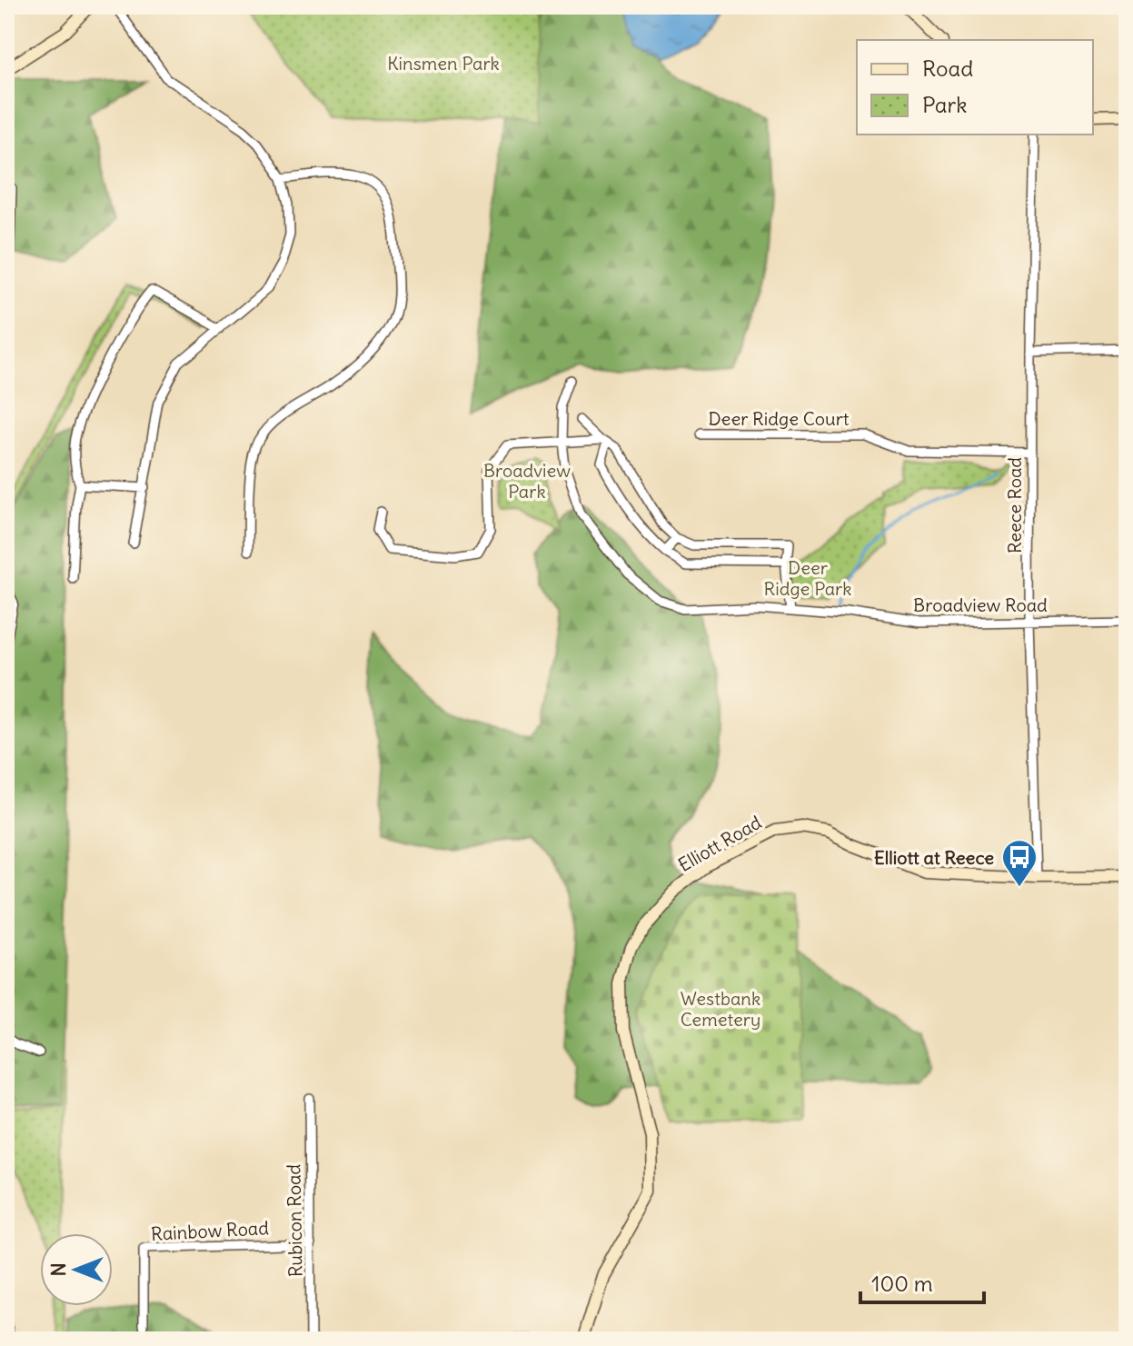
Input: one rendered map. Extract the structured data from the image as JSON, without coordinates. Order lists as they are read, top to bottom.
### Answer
{
  "streets": {
    "street": [
      "Deer Ridge Court",
      "Reece Road",
      "Broadview Road",
      "Elliott Road",
      "Rubicon Road",
      "Rainbow Road"
    ]
  },
  "crossings": [
    ["Deer Ridge Court", "Reece Road"],
    ["Reece Road", "Broadview Road"],
    ["Reece Road", "Elliott Road"],
    ["Rubicon Road", "Rainbow Road"]
  ],
  "parks": [
    "Kinsmen Park",
    "Broadview Park",
    "Deer Ridge Park",
    "Westbank Cemetery"
  ],
  "places": {
    "bus stop": ["Elliott at Reece"]
  },
  "legend": ["Road", "Park"],
  "scale_bar": "100 m",
  "north": "left"
}
